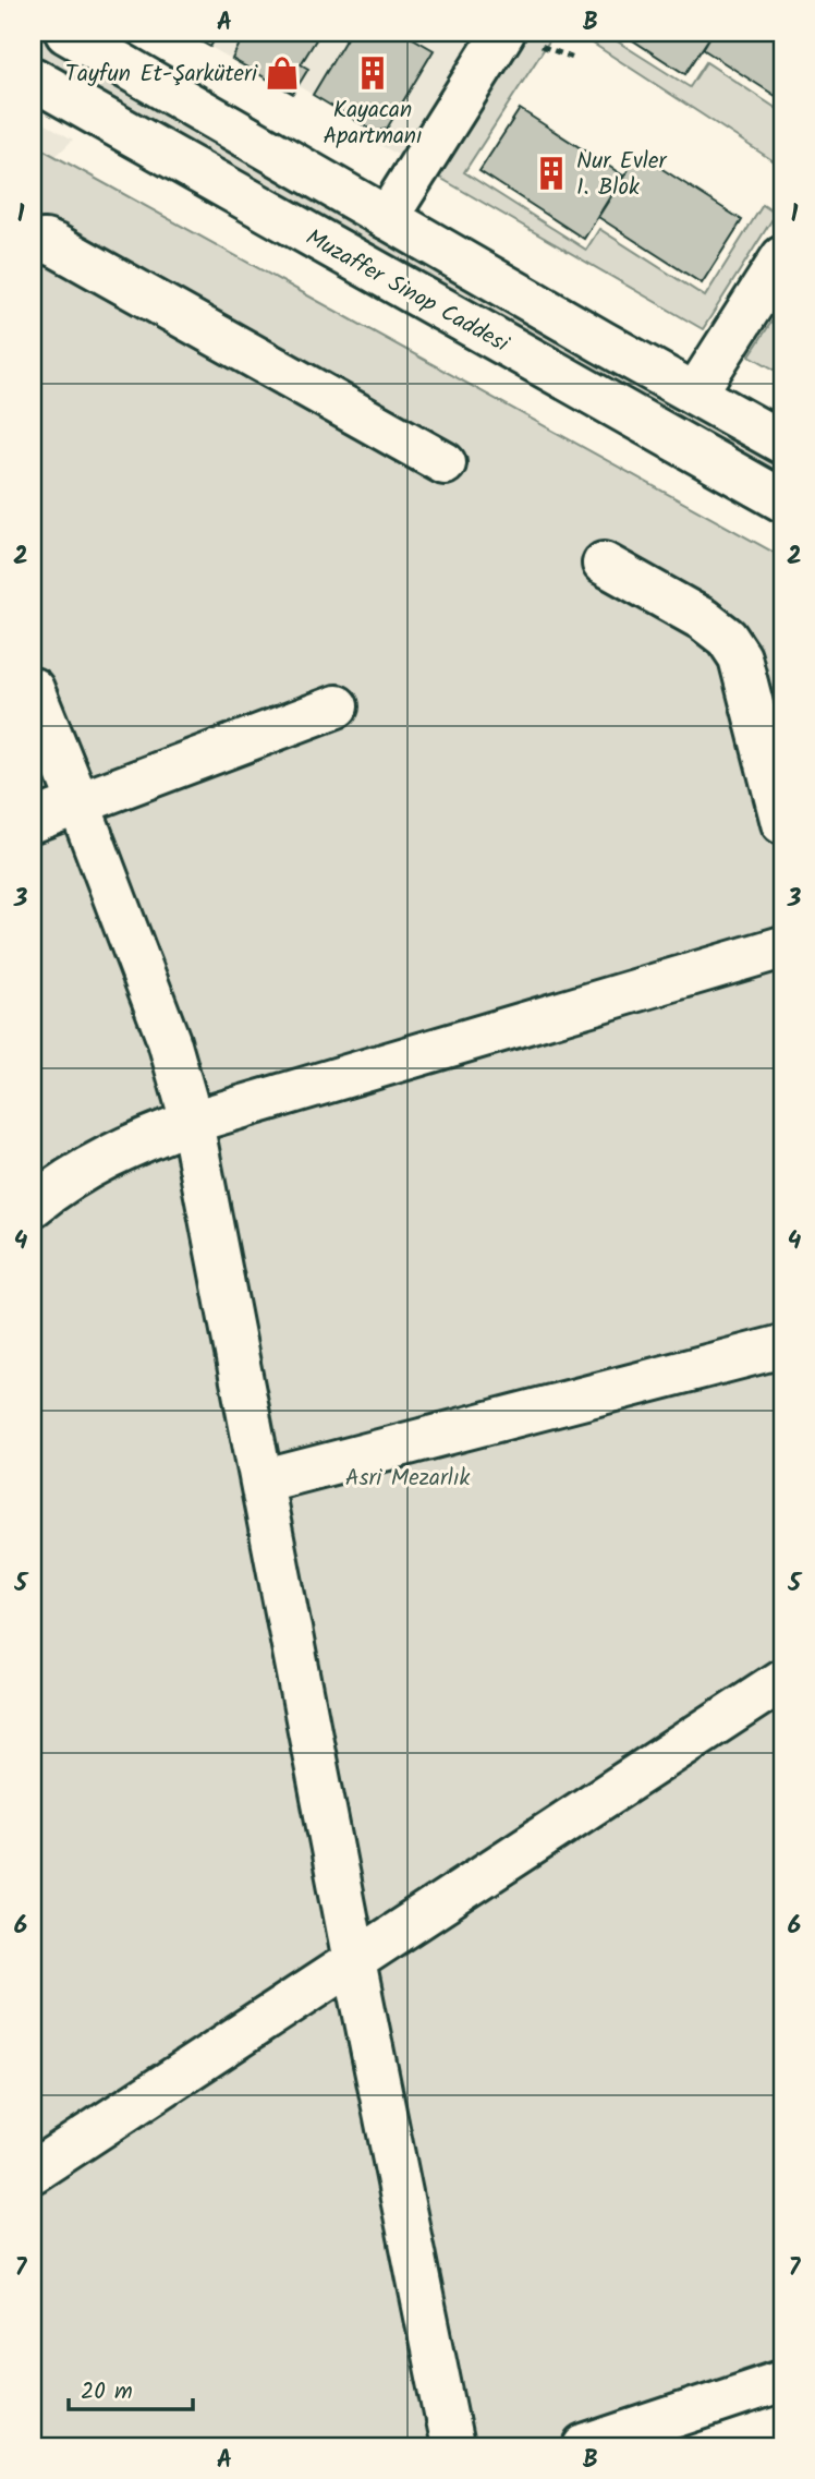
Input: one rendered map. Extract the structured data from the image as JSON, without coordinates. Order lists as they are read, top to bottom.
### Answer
{
  "streets": {
    "main road": ["Muzaffer Sinop Caddesi"]
  },
  "parks": ["Asri Mezarlık"],
  "places": {
    "shop": ["Tayfun Et-Şarküteri"],
    "building": ["Kayacan Apartmanı", "Nur Evler 1. Blok"]
  },
  "scale_bar": "20 m",
  "grid": {
    "columns": ["A", "B"],
    "rows": [
      "1",
      "2",
      "3",
      "4",
      "5",
      "6",
      "7"
    ]
  }
}
